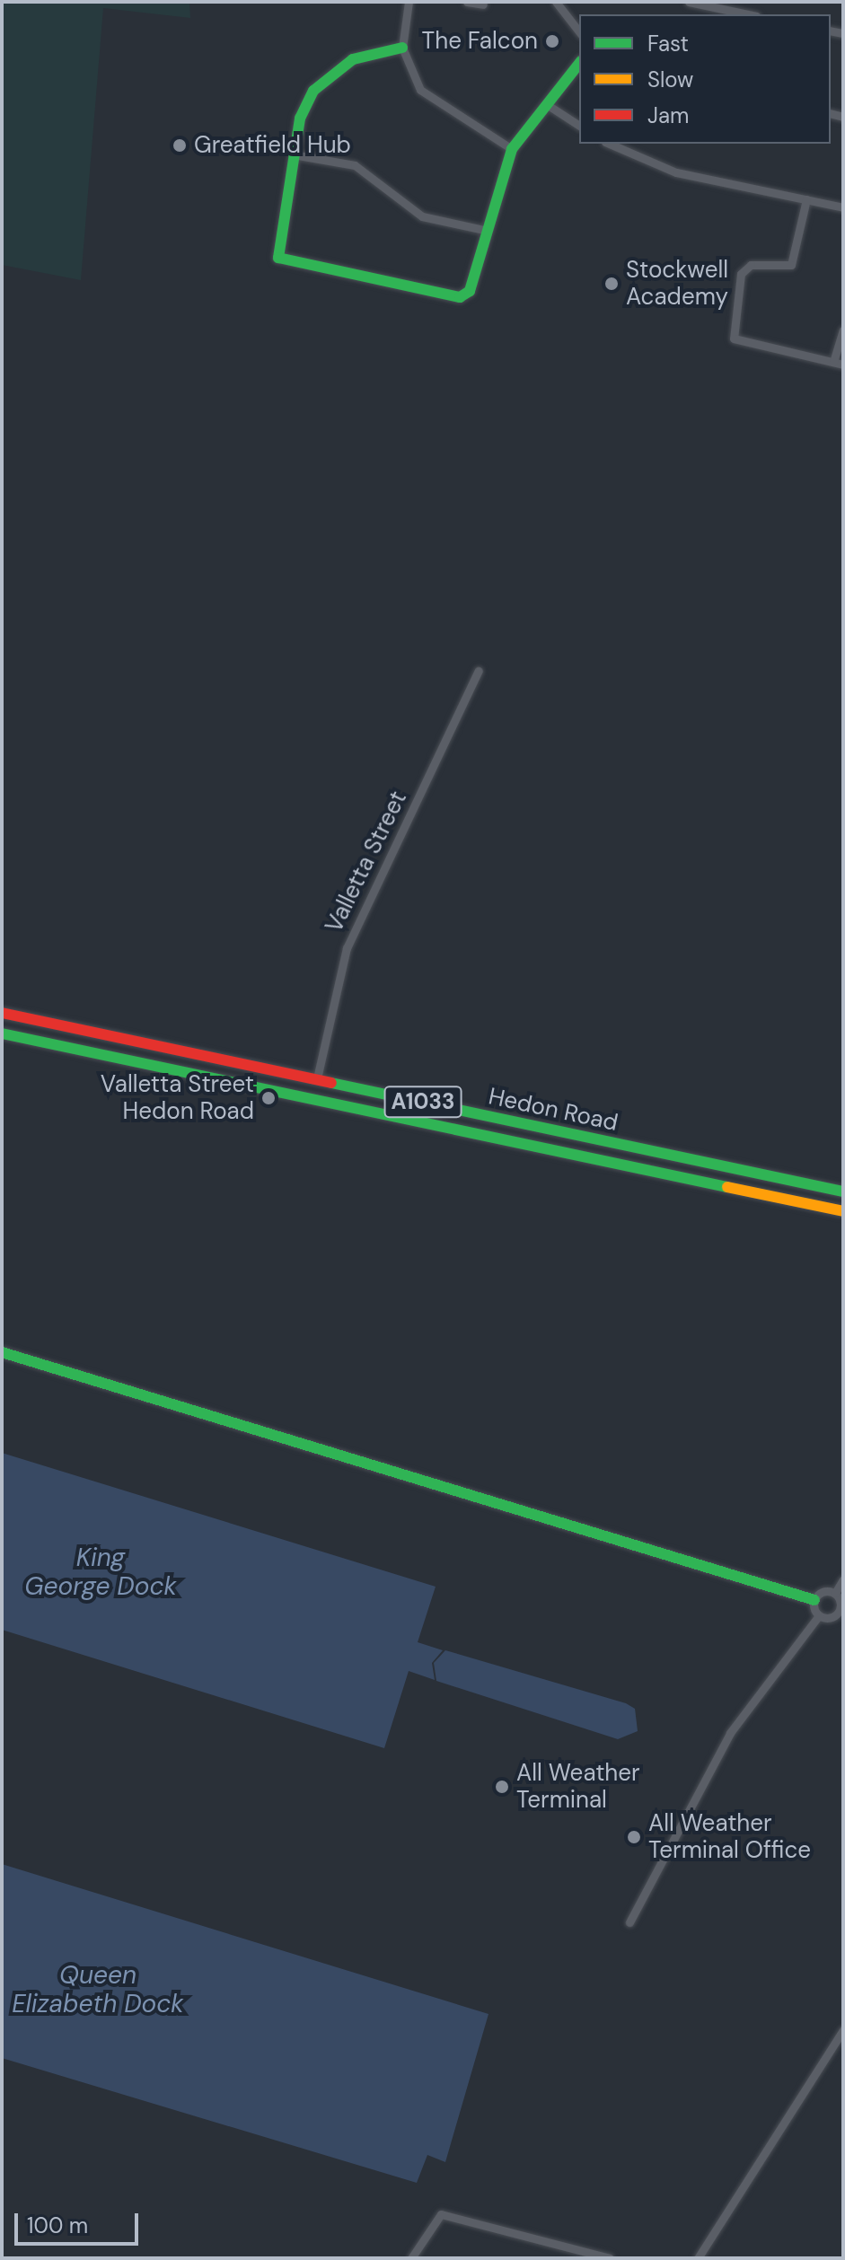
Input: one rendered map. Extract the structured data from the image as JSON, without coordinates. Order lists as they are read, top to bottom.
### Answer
{
  "streets": {
    "main road": ["A1033", "Hedon Road"],
    "street": ["Valletta Street"]
  },
  "crossings": [
    ["Valletta Street", "Hedon Road"]
  ],
  "water": ["King George Dock", "Queen Elizabeth Dock"],
  "places": [
    "The Falcon",
    "Greatfield Hub",
    "Stockwell Academy",
    "Valletta Street Hedon Road",
    "All Weather Terminal",
    "All Weather Terminal Office"
  ],
  "legend": ["Fast", "Slow", "Jam"],
  "scale_bar": "100 m"
}
